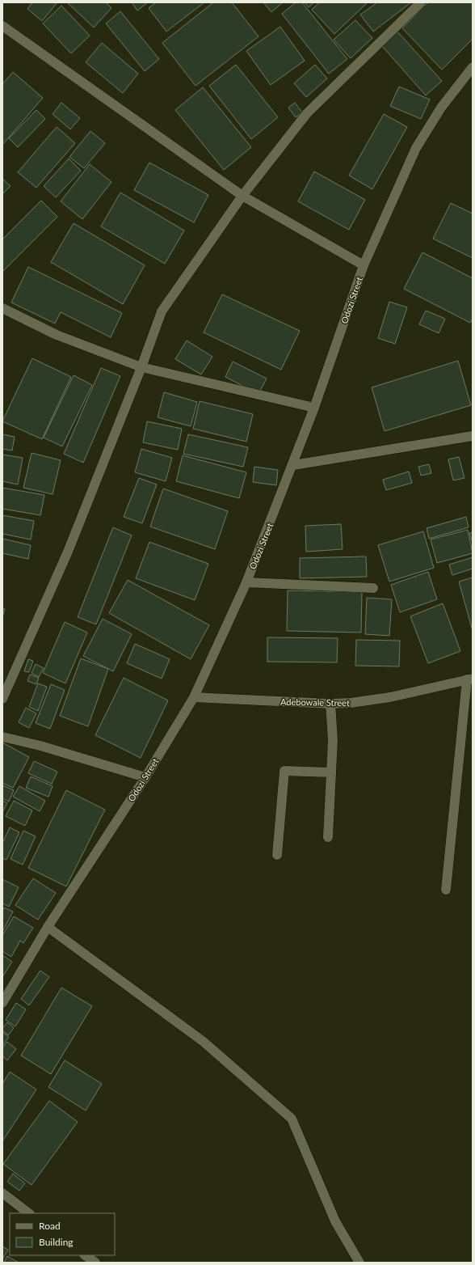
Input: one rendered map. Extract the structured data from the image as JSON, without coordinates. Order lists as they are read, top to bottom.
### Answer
{
  "streets": {
    "street": ["Odozi Street", "Adebowale Street"]
  },
  "crossings": [
    ["Odozi Street", "Adebowale Street"]
  ],
  "legend": ["Road", "Building"]
}
